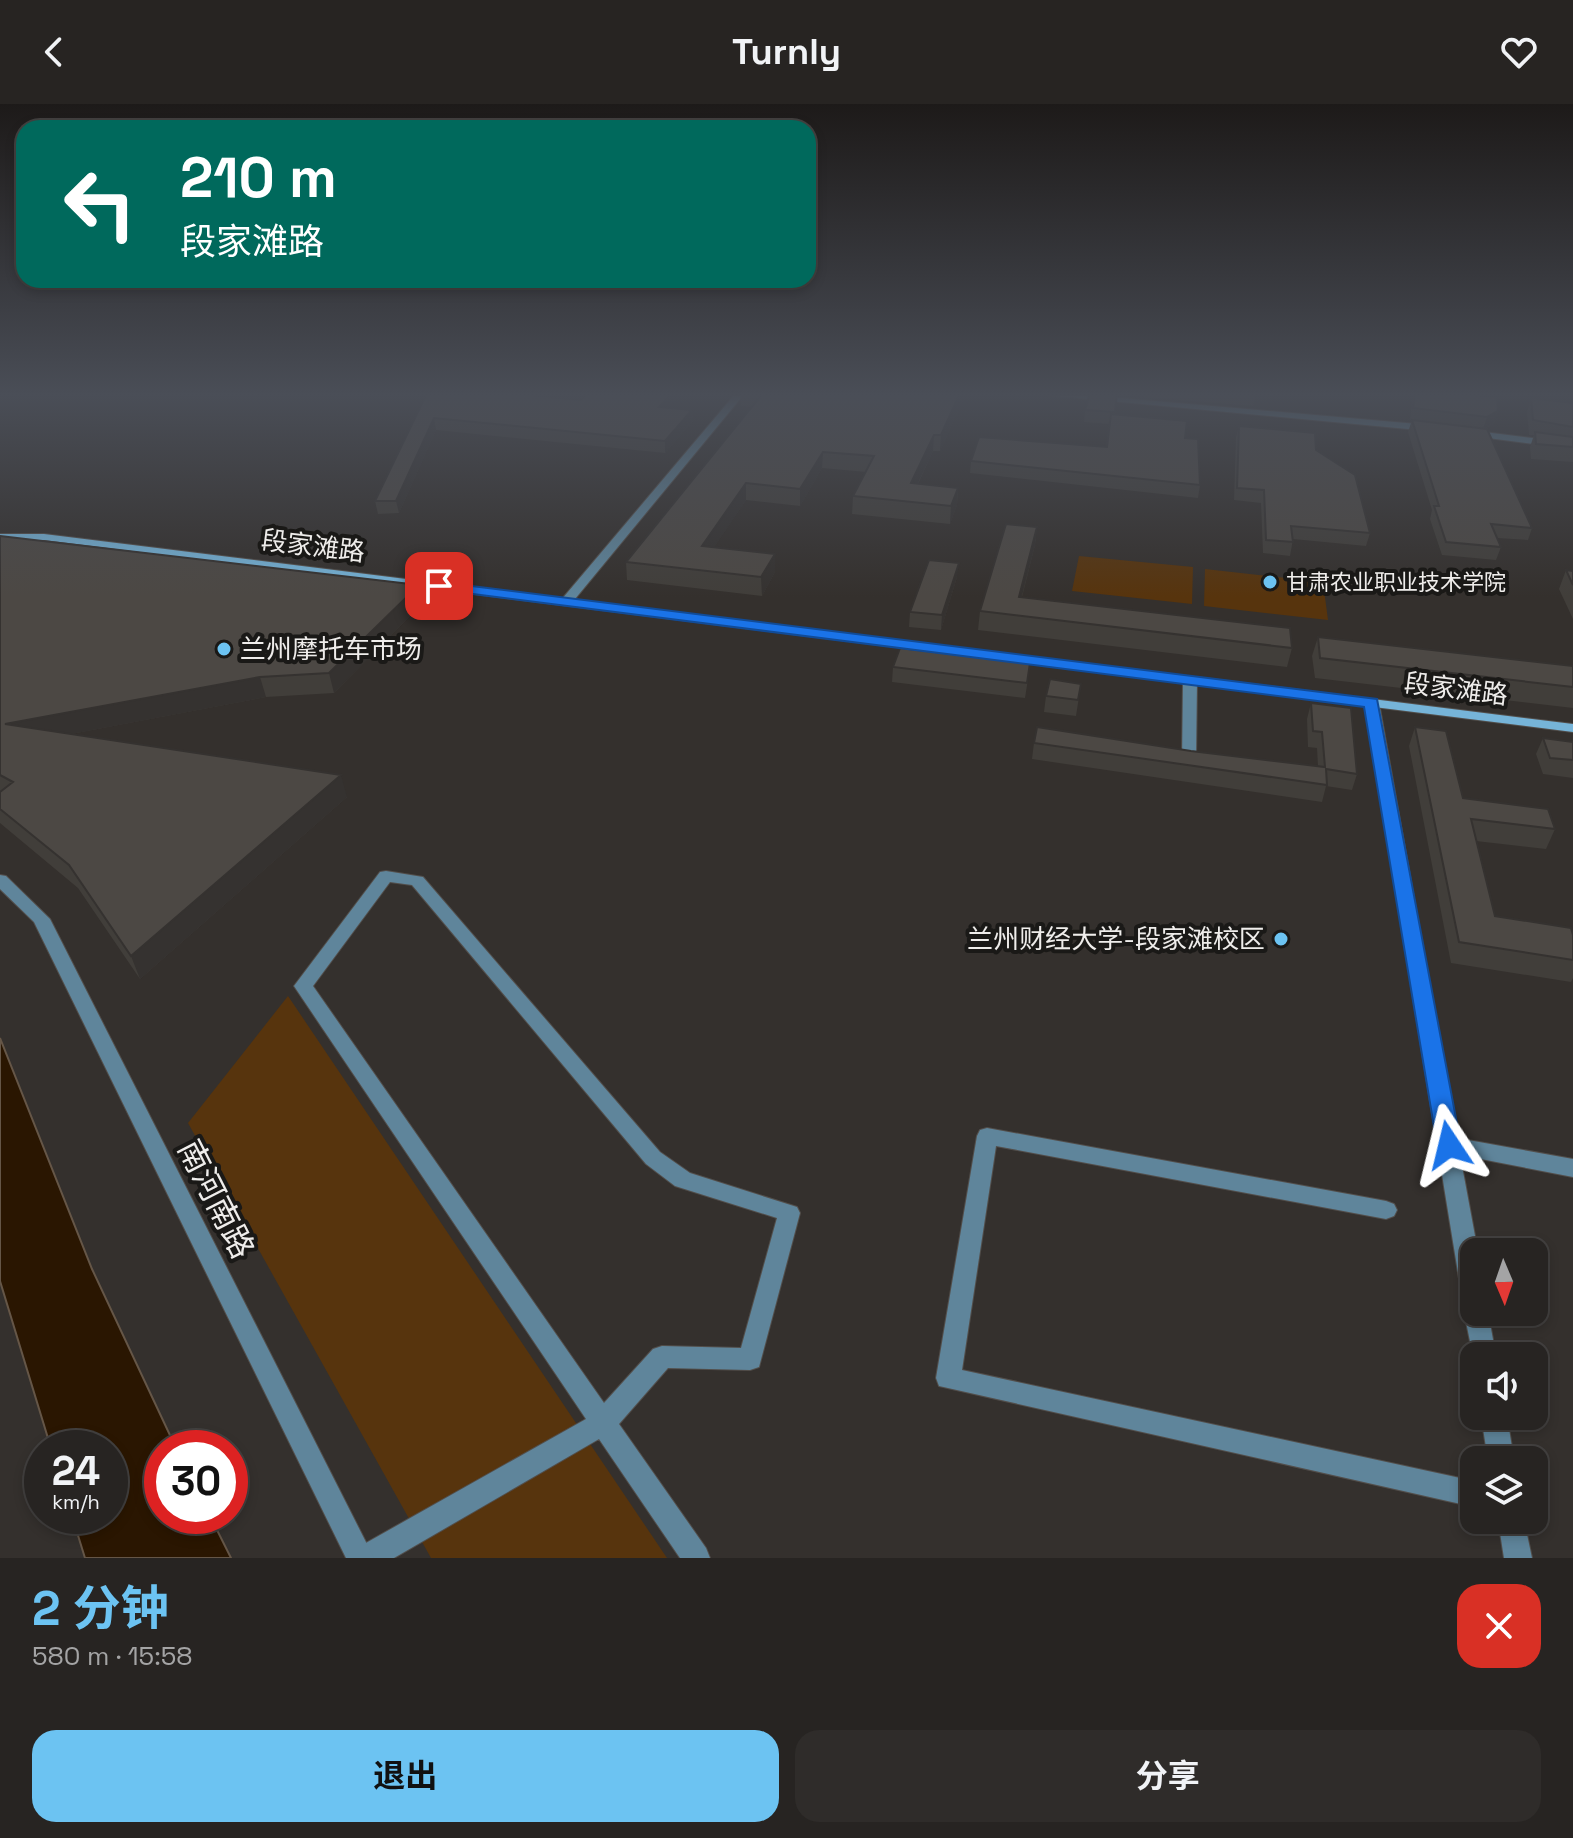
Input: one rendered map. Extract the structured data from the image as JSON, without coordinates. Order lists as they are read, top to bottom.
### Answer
{
  "streets": {
    "main road": ["段家滩路"],
    "street": ["南河南路"]
  },
  "places": ["甘肃农业职业技术学院", "兰州摩托车市场", "兰州财经大学-段家滩校区"],
  "north": "bottom",
  "page": {
    "header": "Turnly",
    "turn": ["210 m", "段家滩路"],
    "speed": "24 km/h",
    "limit": "30",
    "heading": ["2 分钟", "580 m · 15:58"],
    "buttons": ["退出", "分享"]
  }
}
